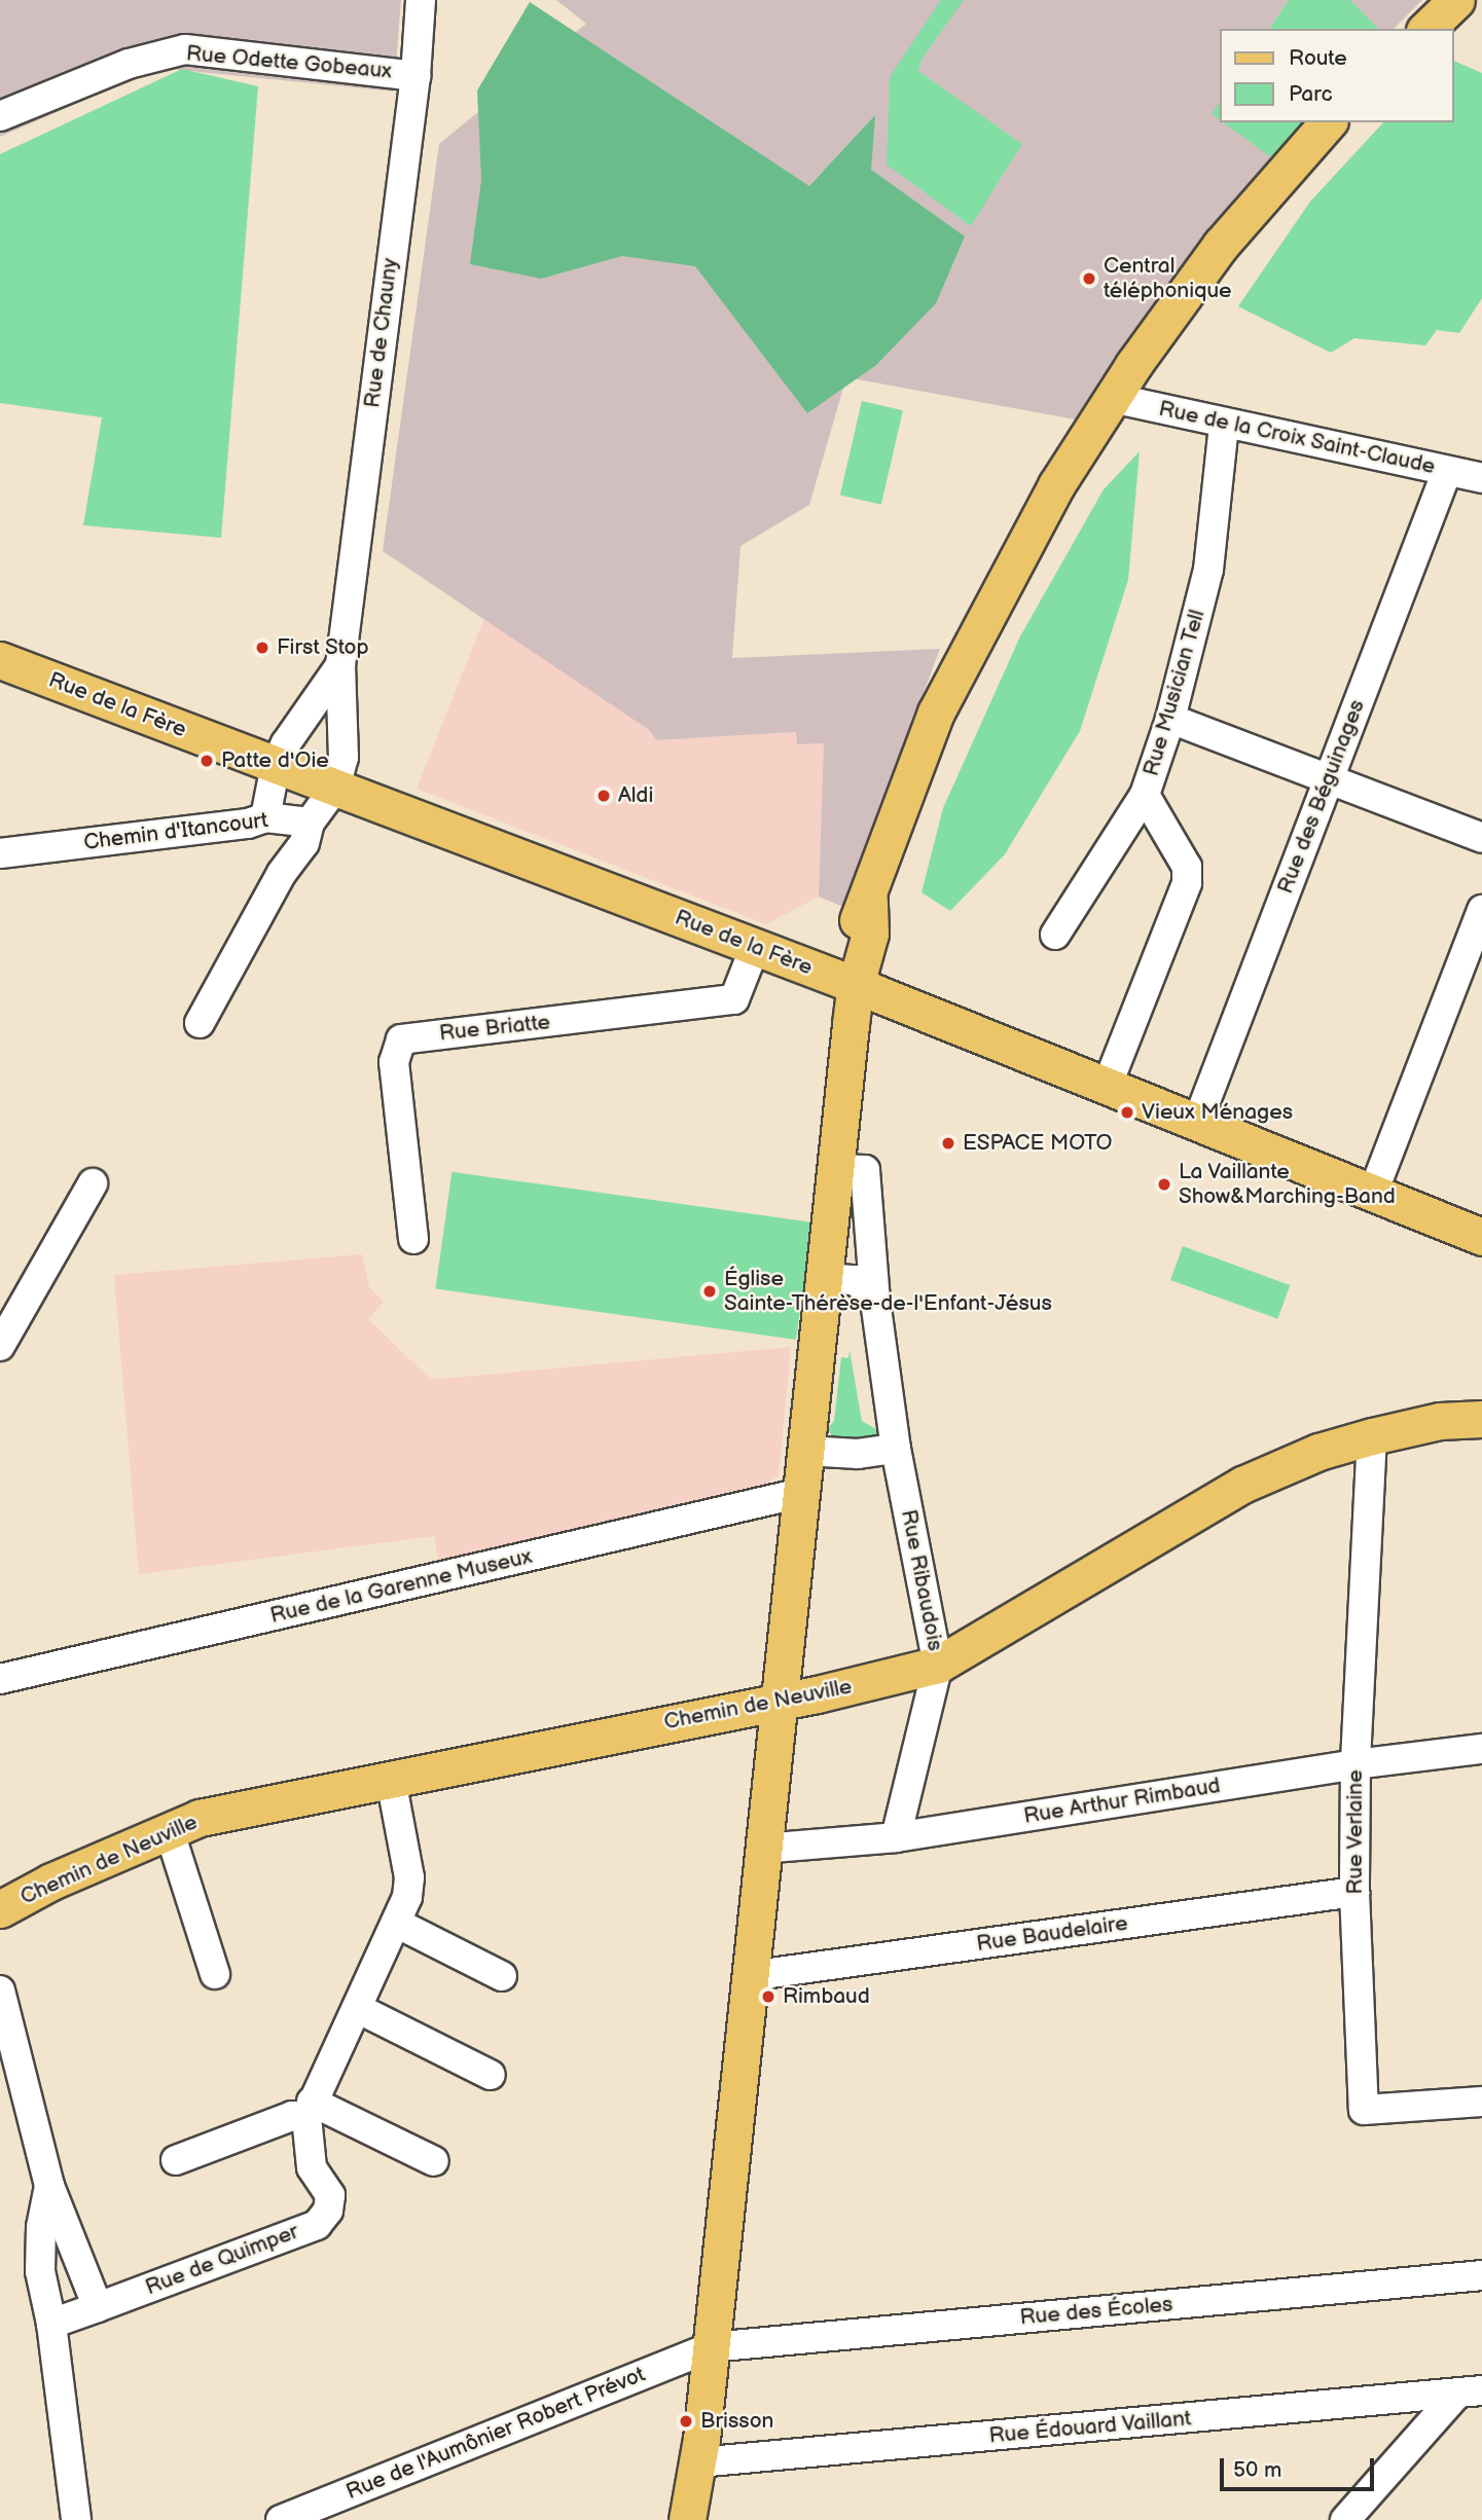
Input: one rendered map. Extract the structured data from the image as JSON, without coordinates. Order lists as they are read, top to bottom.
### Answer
{
  "streets": {
    "main road": ["Rue de la Fère", "Chemin de Neuville"],
    "street": [
      "Rue Odette Gobeaux",
      "Rue de Chauny",
      "Rue de la Croix Saint-Claude",
      "Rue Musician Tell",
      "Rue des Béguinages",
      "Chemin d'Itancourt",
      "Rue Briatte",
      "Rue Ribaudois",
      "Rue de la Garenne Museux",
      "Rue Arthur Rimbaud",
      "Rue Verlaine",
      "Rue Baudelaire",
      "Rue de Quimper",
      "Rue des Écoles",
      "Rue Édouard Vaillant",
      "Rue de l'Aumônier Robert Prévot"
    ]
  },
  "crossings": [
    ["Rue Odette Gobeaux", "Rue de Chauny"],
    ["Rue de Chauny", "Rue de la Fère"],
    ["Rue de la Croix Saint-Claude", "Rue Musician Tell"],
    ["Rue de la Croix Saint-Claude", "Rue des Béguinages"],
    ["Rue de la Fère", "Rue des Béguinages"],
    ["Rue de la Fère", "Rue Briatte"],
    ["Rue Ribaudois", "Chemin de Neuville"],
    ["Rue Ribaudois", "Rue Arthur Rimbaud"],
    ["Chemin de Neuville", "Rue Verlaine"],
    ["Rue Arthur Rimbaud", "Rue Verlaine"],
    ["Rue Verlaine", "Rue Baudelaire"],
    ["Rue des Écoles", "Rue de l'Aumônier Robert Prévot"]
  ],
  "places": [
    "Central téléphonique",
    "First Stop",
    "Patte d'Oie",
    "Aldi",
    "Vieux Ménages",
    "ESPACE MOTO",
    "La Vaillante Show&Marching-Band",
    "Église Sainte-Thérèse-de-l'Enfant-Jésus",
    "Rimbaud",
    "Brisson"
  ],
  "legend": ["Route", "Parc"],
  "scale_bar": "50 m"
}
